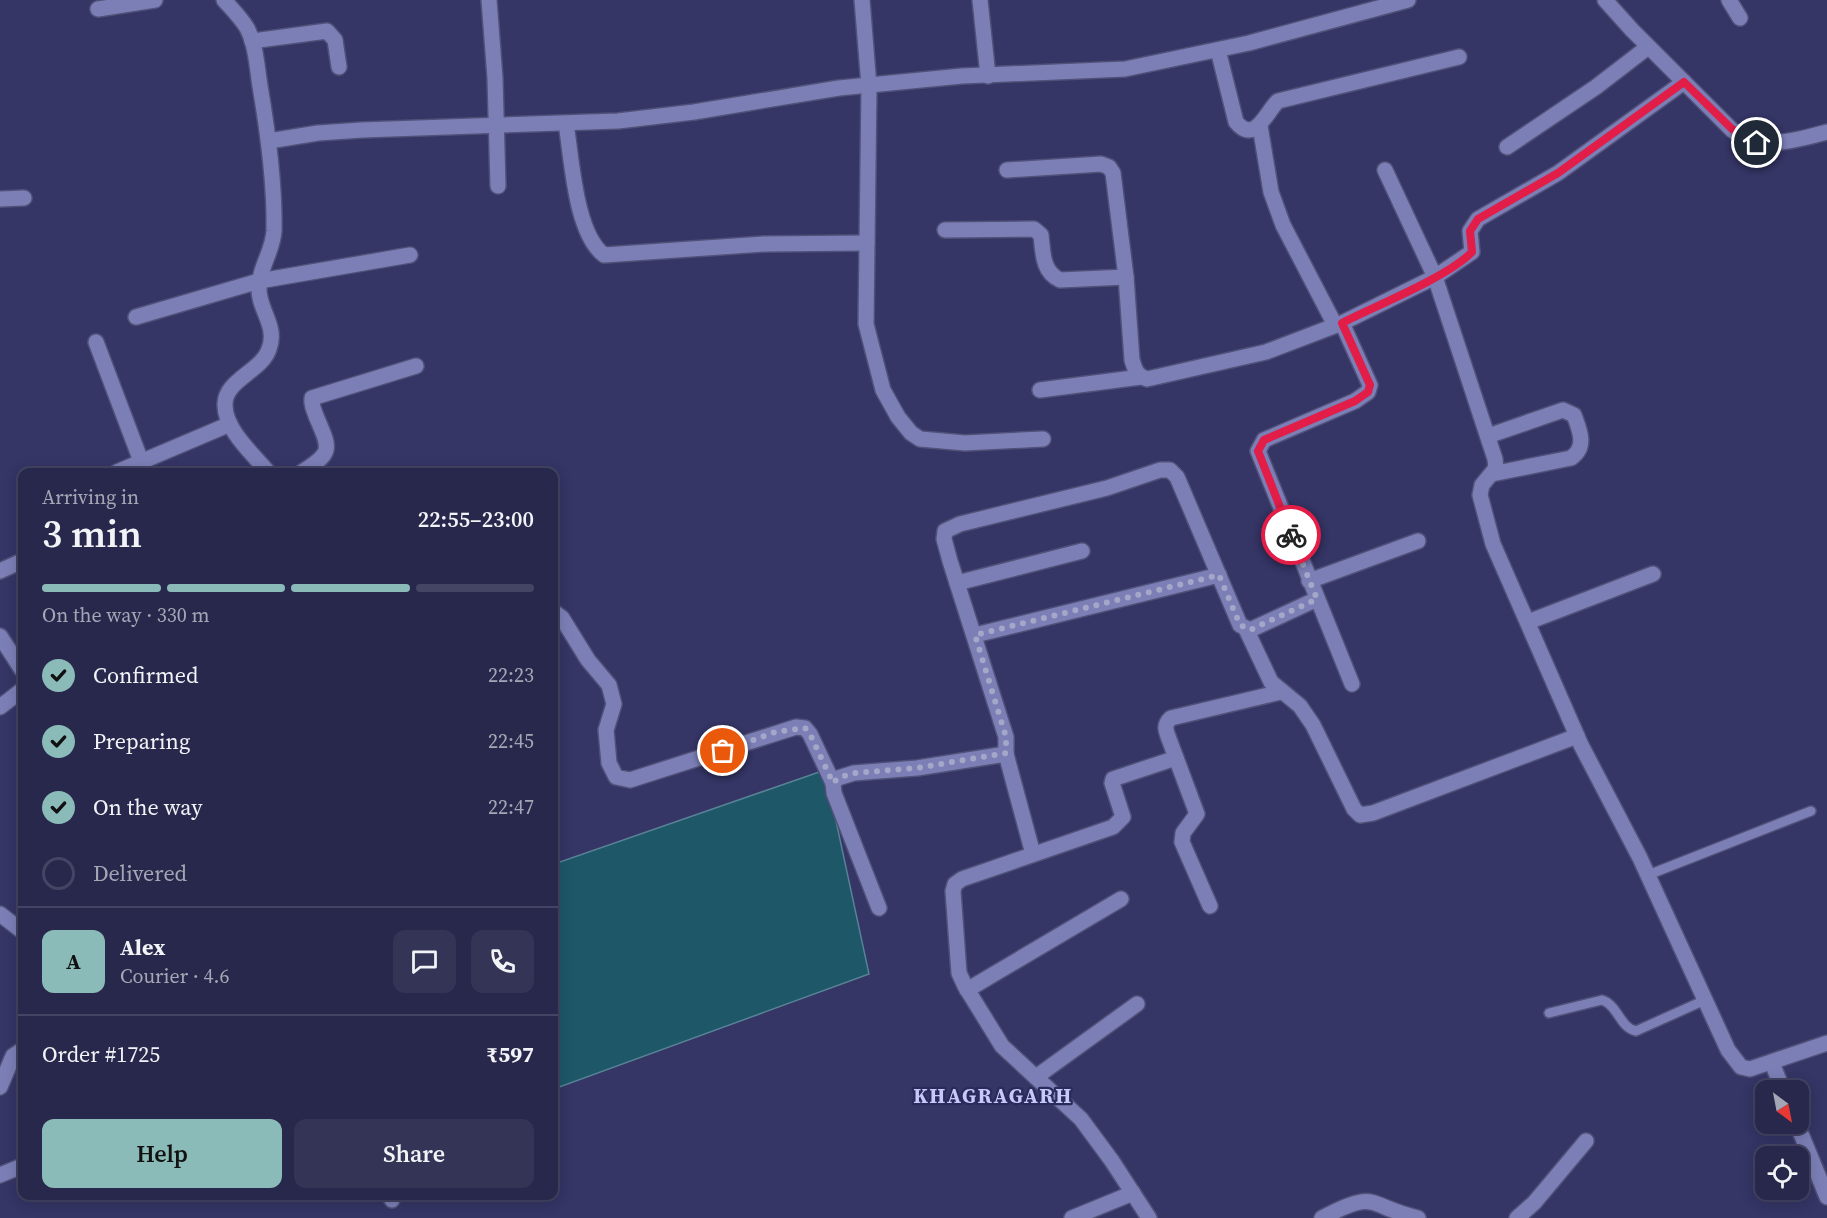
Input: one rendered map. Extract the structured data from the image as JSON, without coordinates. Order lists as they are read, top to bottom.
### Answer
{
  "districts": ["KHAGRAGARH"],
  "north": "bottom right",
  "page": {
    "heading": ["3 min", "Arriving in", "22:55–23:00"],
    "panel": [
      "Alex",
      "Courier · 4.6",
      "Order #1725",
      "₹597"
    ],
    "bar": "On the way · 330 m",
    "list": [
      ["Confirmed", "22:23"],
      ["Preparing", "22:45"],
      ["On the way", "22:47"],
      "Delivered"
    ],
    "round": "A",
    "buttons": ["Help", "Share"]
  }
}
